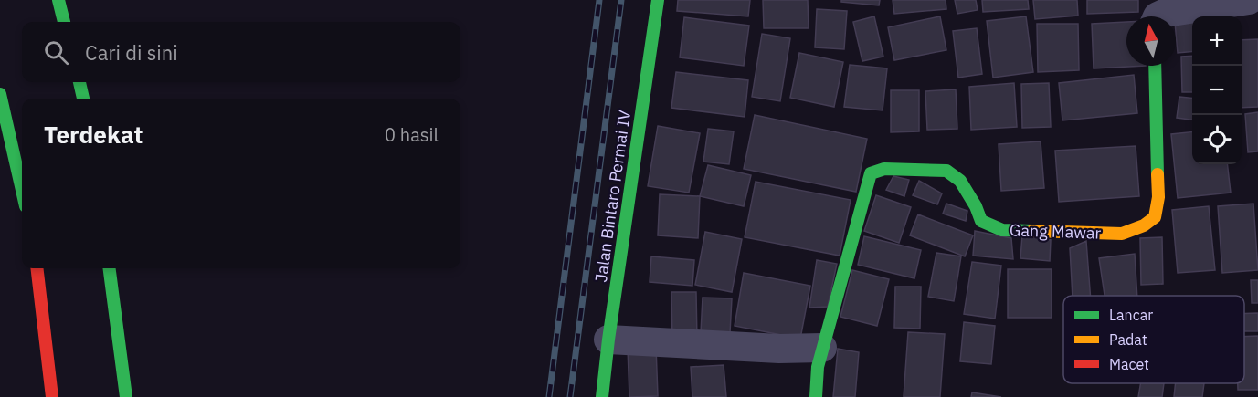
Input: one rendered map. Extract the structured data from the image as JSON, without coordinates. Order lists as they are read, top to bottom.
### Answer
{
  "streets": {
    "main road": ["Jalan Bintaro Permai IV", "Gang Mawar"]
  },
  "legend": ["Lancar", "Padat", "Macet"],
  "north": "top",
  "page": {
    "map_buttons": ["+", "−"],
    "search": "Cari di sini",
    "heading": ["Terdekat", "0 hasil"]
  }
}
